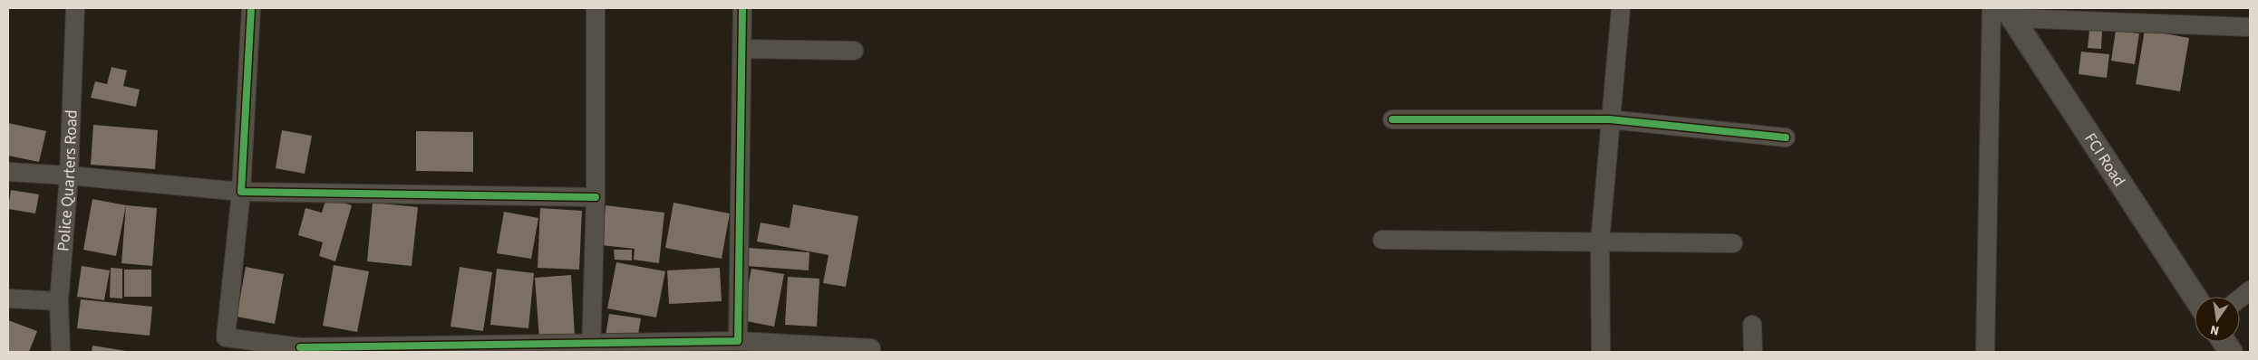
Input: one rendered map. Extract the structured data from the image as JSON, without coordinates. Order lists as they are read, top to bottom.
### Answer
{
  "streets": {
    "street": ["FCI Road", "Police Quarters Road"]
  },
  "north": "bottom"
}
